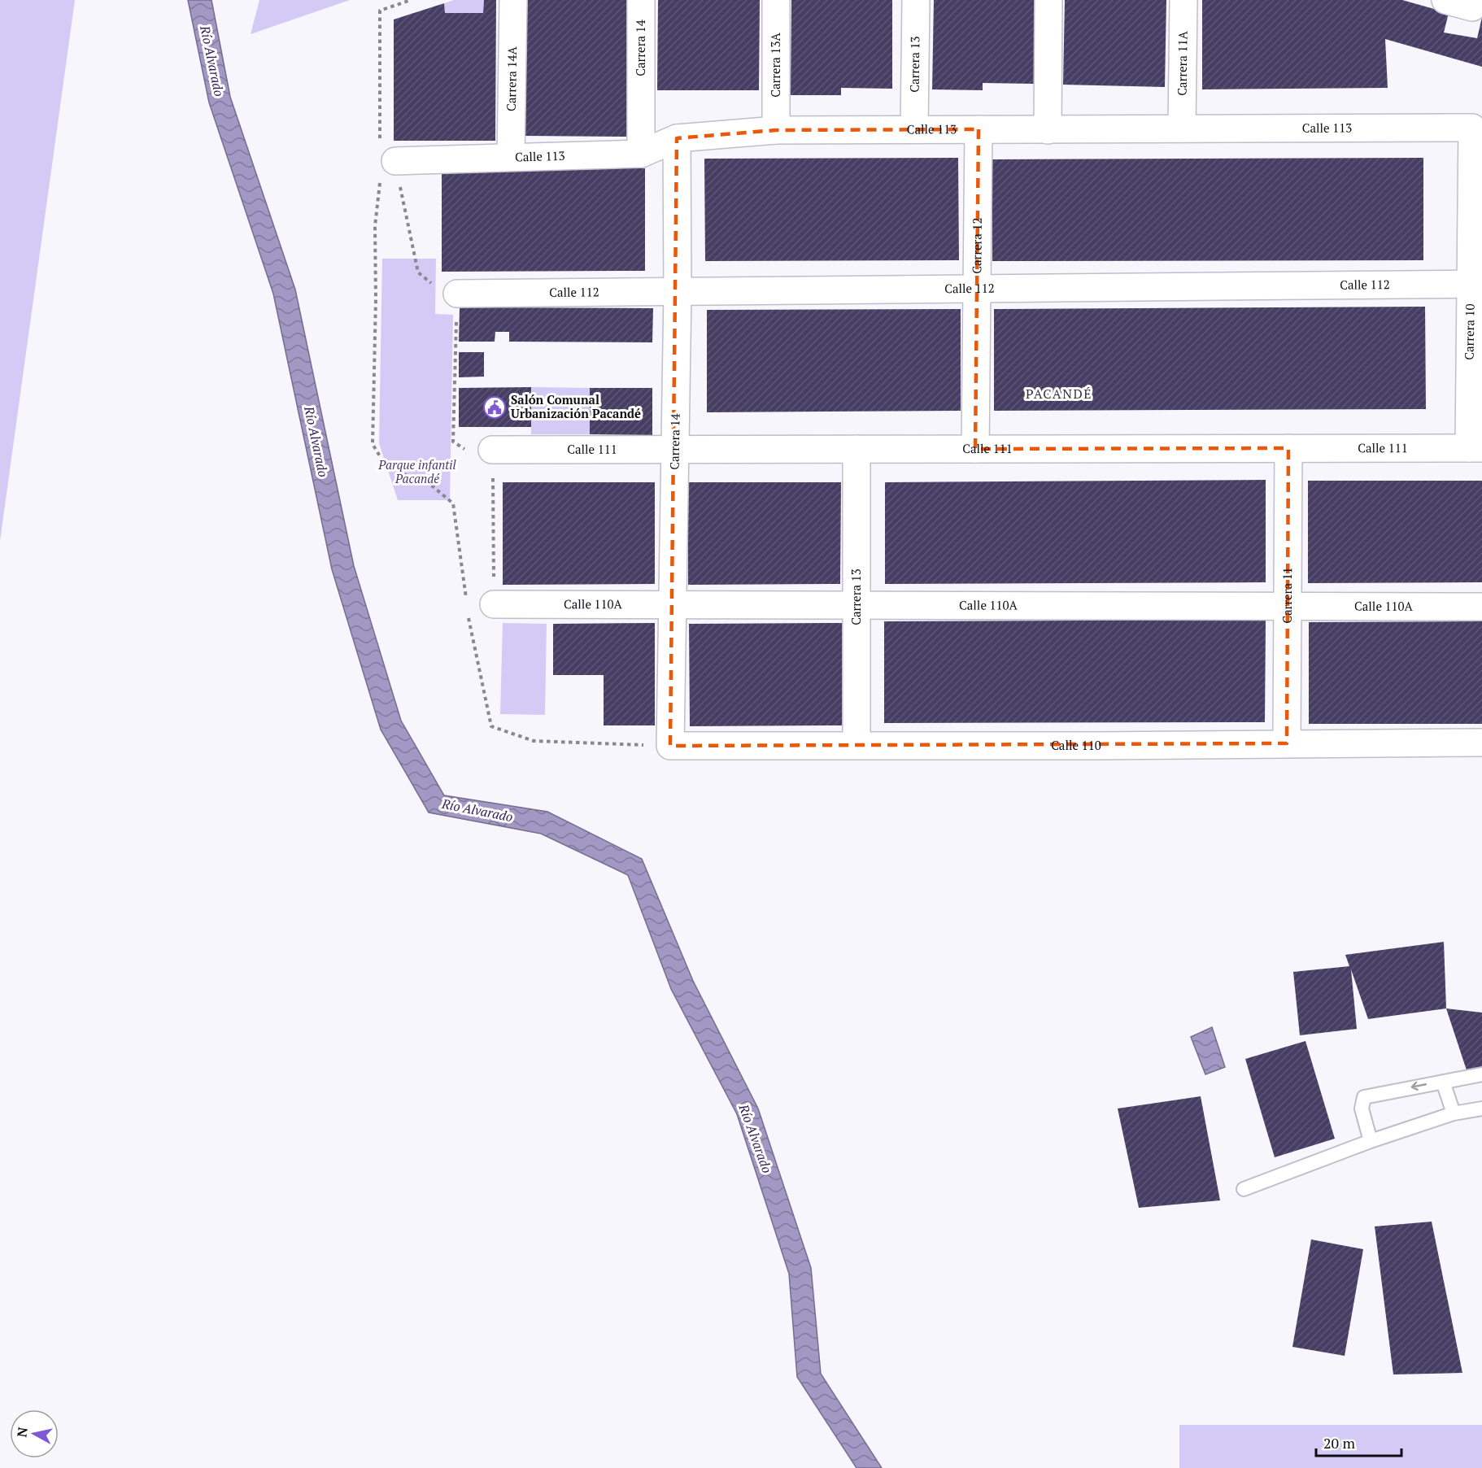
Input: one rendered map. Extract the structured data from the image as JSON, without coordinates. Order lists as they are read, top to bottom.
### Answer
{
  "streets": {
    "street": [
      "Carrera 14",
      "Carrera 11A",
      "Carrera 13A",
      "Carrera 13",
      "Carrera 14A",
      "Calle 113",
      "Carrera 12",
      "Calle 112",
      "Carrera 10",
      "Calle 111",
      "Carrera 11",
      "Calle 110A",
      "Calle 110"
    ]
  },
  "crossings": [
    ["Carrera 14", "Calle 113"],
    ["Carrera 14", "Calle 112"],
    ["Carrera 14", "Calle 111"],
    ["Carrera 14", "Calle 110A"],
    ["Carrera 14", "Calle 110"],
    ["Carrera 11A", "Calle 113"],
    ["Carrera 13A", "Calle 113"],
    ["Carrera 13", "Calle 113"],
    ["Carrera 13", "Calle 111"],
    ["Carrera 13", "Calle 110A"],
    ["Carrera 13", "Calle 110"],
    ["Carrera 14A", "Calle 113"],
    ["Calle 113", "Carrera 12"],
    ["Calle 113", "Carrera 10"],
    ["Carrera 12", "Calle 112"],
    ["Carrera 12", "Calle 111"],
    ["Calle 112", "Carrera 10"],
    ["Carrera 10", "Calle 111"],
    ["Calle 111", "Carrera 11"],
    ["Carrera 11", "Calle 110A"],
    ["Carrera 11", "Calle 110"]
  ],
  "districts": ["PACANDÉ"],
  "water": ["Río Alvarado"],
  "parks": ["Parque infantil Pacandé"],
  "places": {
    "public building": ["Salón Comunal Urbanización Pacandé"]
  },
  "scale_bar": "20 m",
  "north": "left"
}
